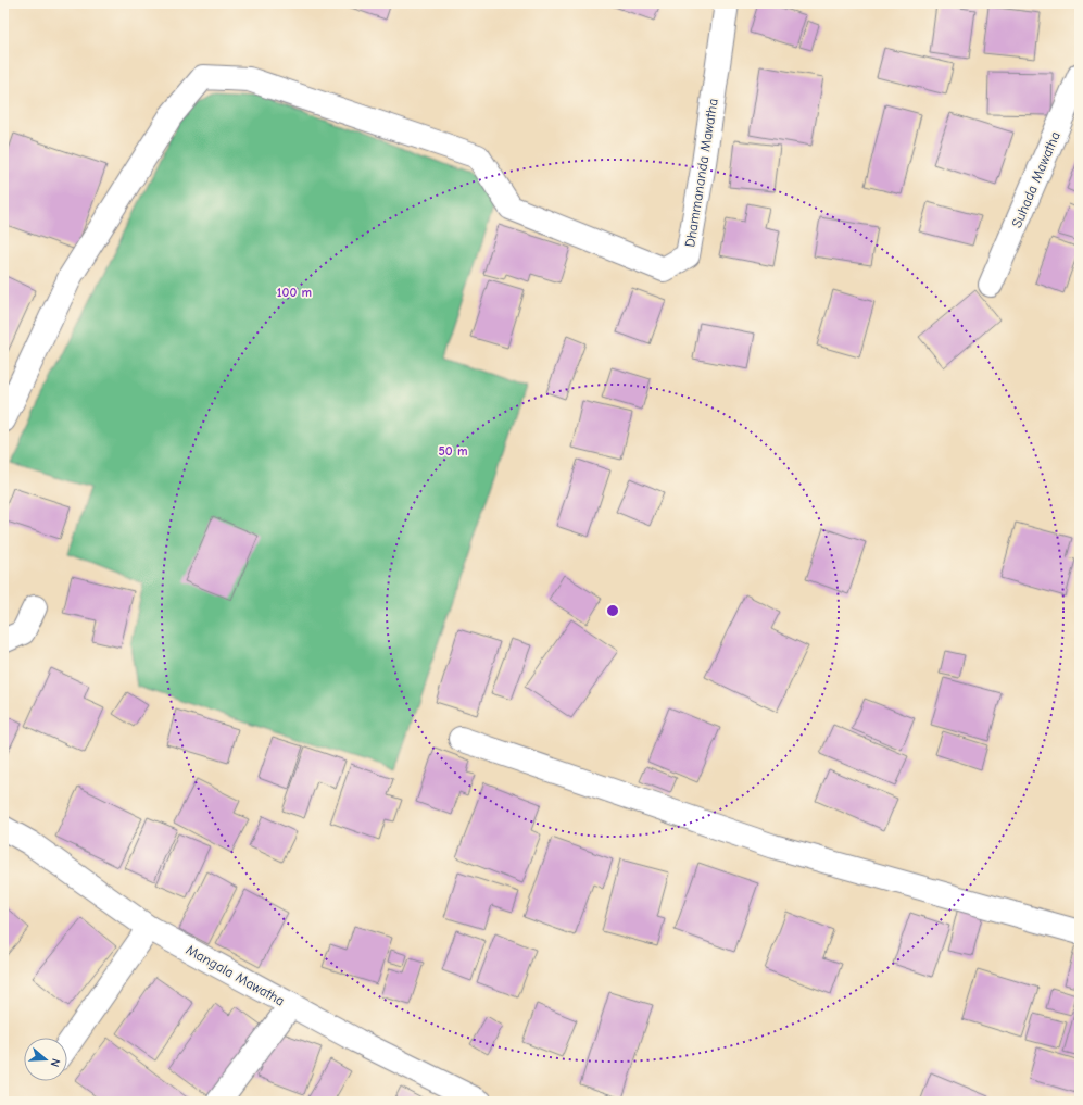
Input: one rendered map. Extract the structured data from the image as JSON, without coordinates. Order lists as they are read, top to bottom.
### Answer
{
  "streets": {
    "street": ["Dhammananda Mawatha", "Suhada Mawatha", "Mangala Mawatha"]
  },
  "north": "right",
  "rings": ["100 m", "50 m"]
}
